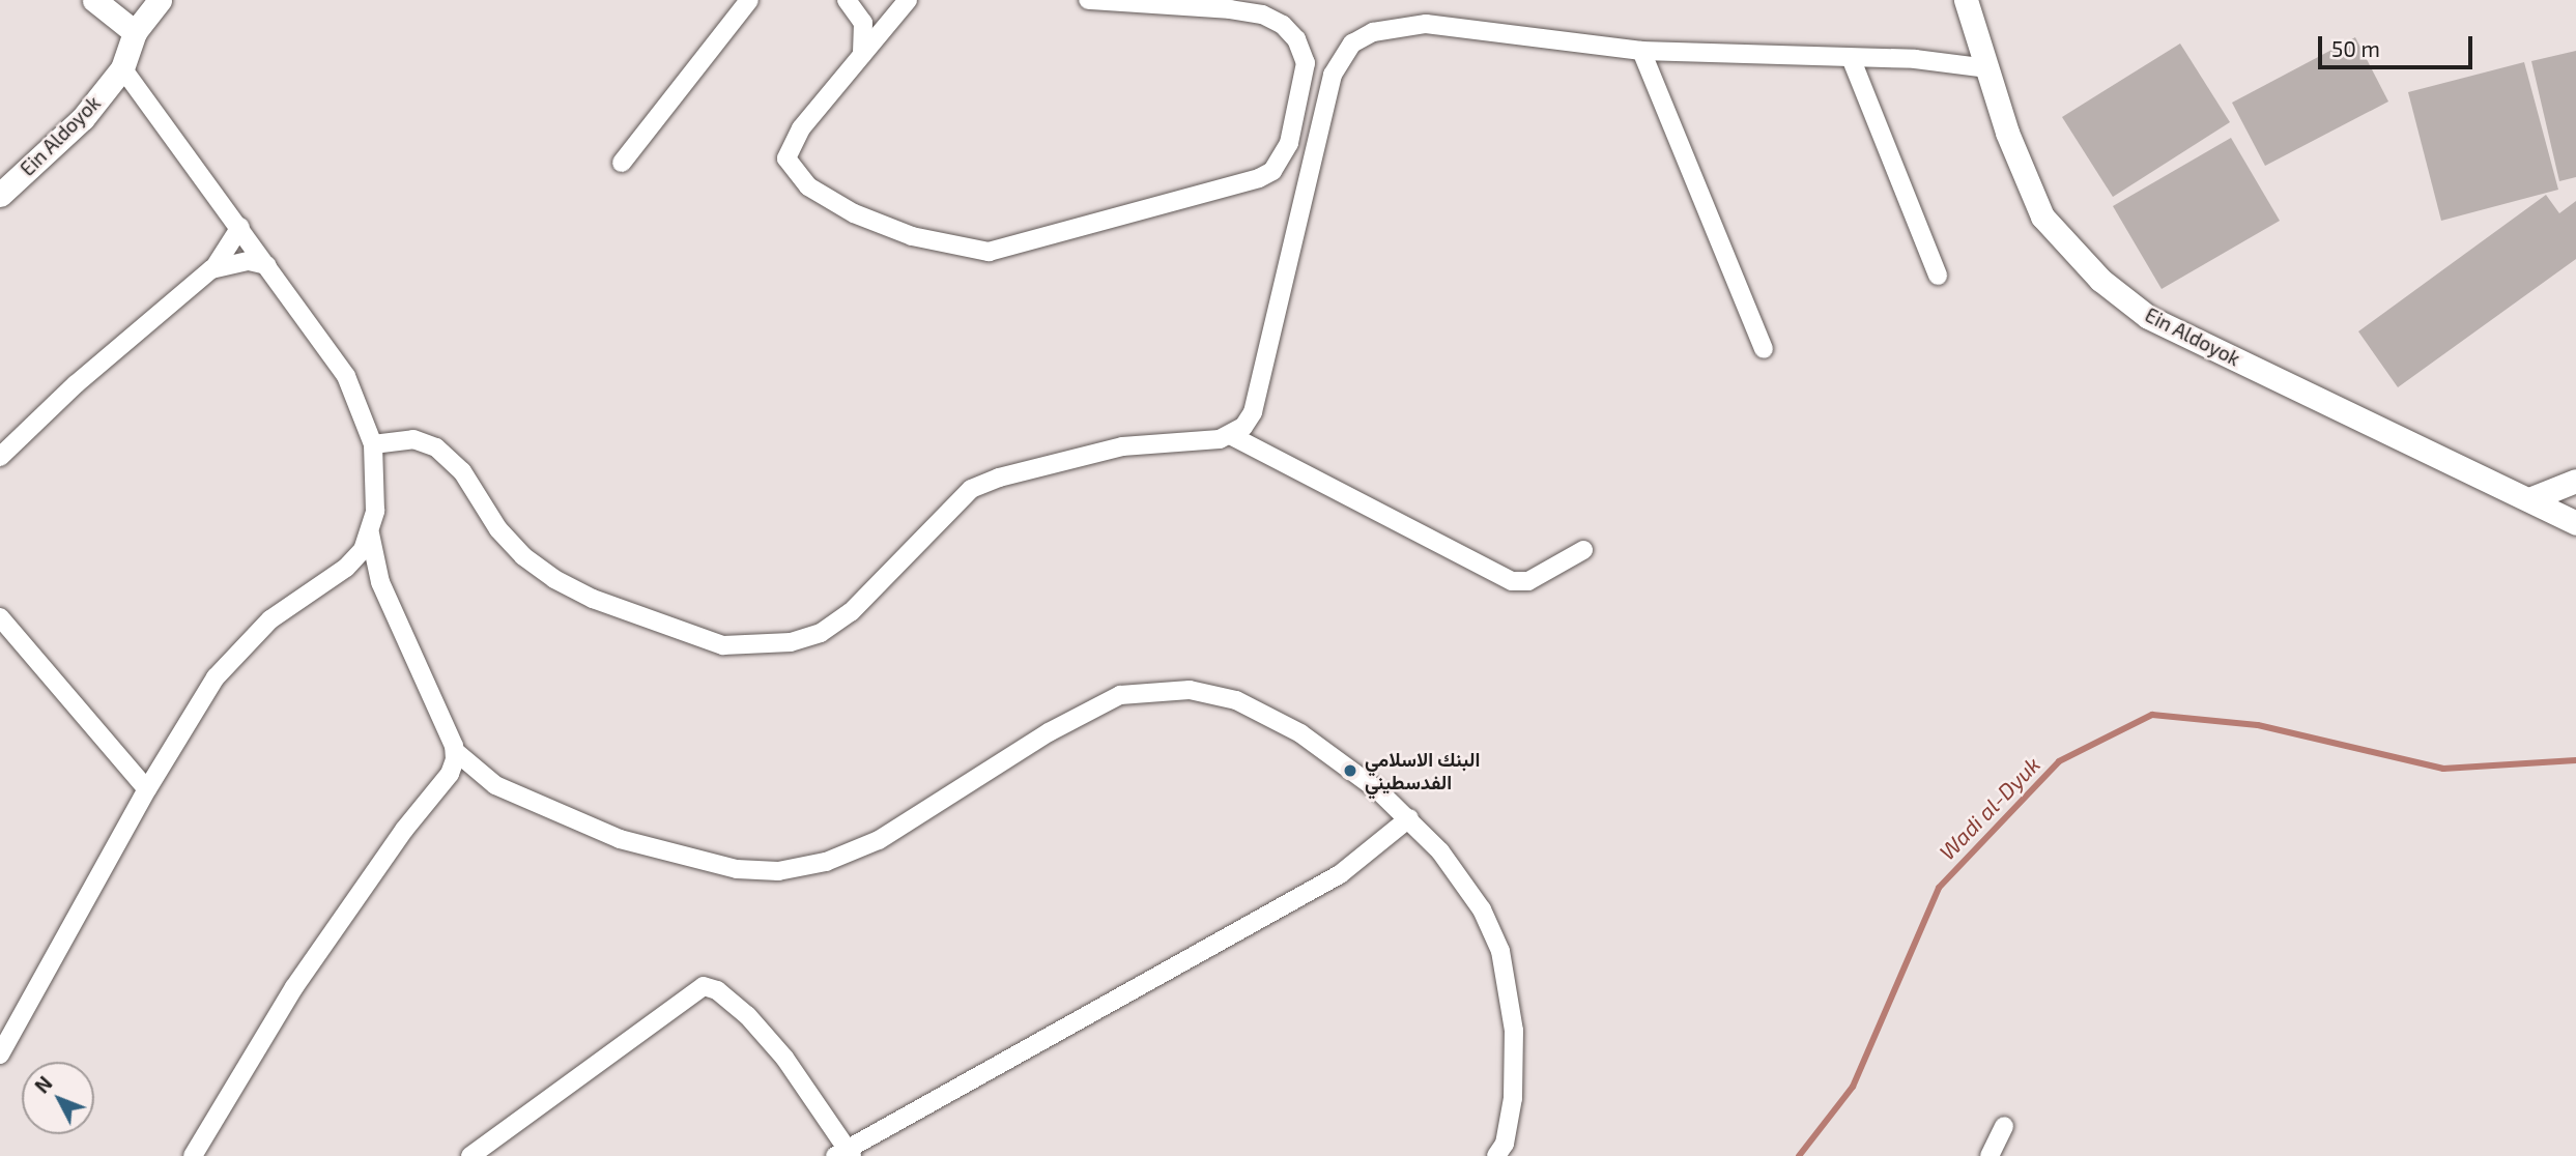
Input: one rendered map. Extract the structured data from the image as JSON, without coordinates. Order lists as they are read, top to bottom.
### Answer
{
  "streets": {
    "street": ["Ein Aldoyok"]
  },
  "water": ["Wadi al-Dyuk"],
  "places": ["البنك الاسلامي الفدسطيني"],
  "scale_bar": "50 m",
  "north": "top left"
}
